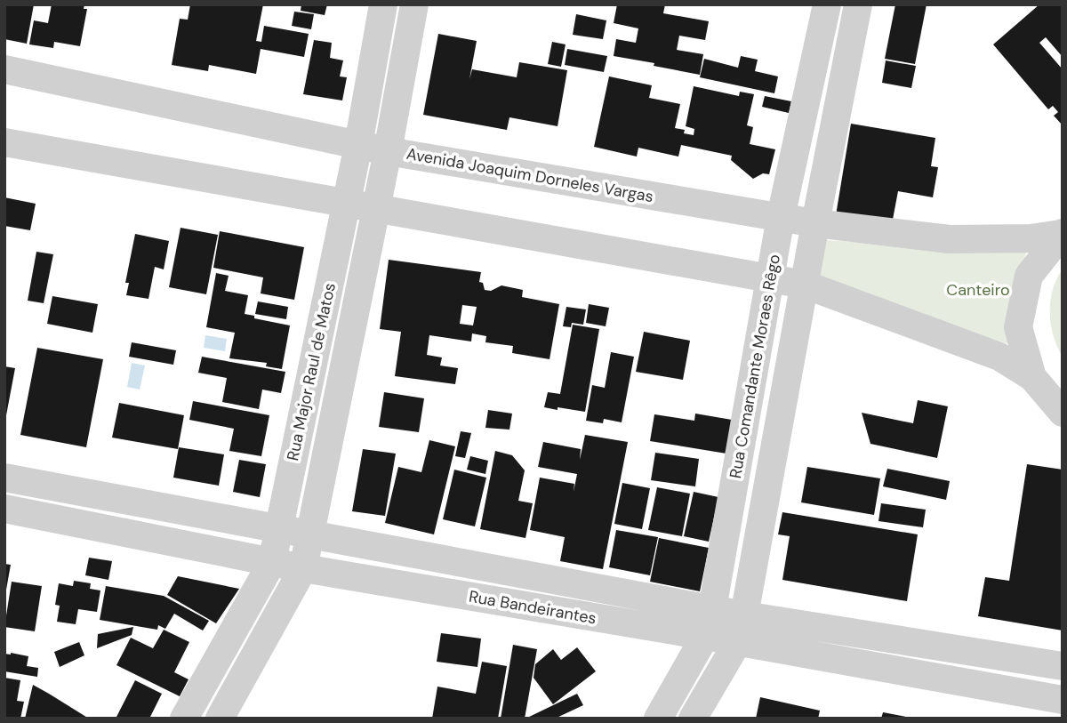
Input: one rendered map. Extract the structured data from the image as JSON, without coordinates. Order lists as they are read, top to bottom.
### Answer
{
  "streets": {
    "street": [
      "Avenida Joaquim Dorneles Vargas",
      "Rua Comandante Moraes Rêgo",
      "Rua Major Raul de Matos",
      "Rua Bandeirantes"
    ]
  },
  "crossings": [
    ["Avenida Joaquim Dorneles Vargas", "Rua Comandante Moraes Rêgo"],
    ["Avenida Joaquim Dorneles Vargas", "Rua Major Raul de Matos"],
    ["Rua Comandante Moraes Rêgo", "Rua Bandeirantes"],
    ["Rua Major Raul de Matos", "Rua Bandeirantes"]
  ],
  "parks": ["Canteiro"]
}
